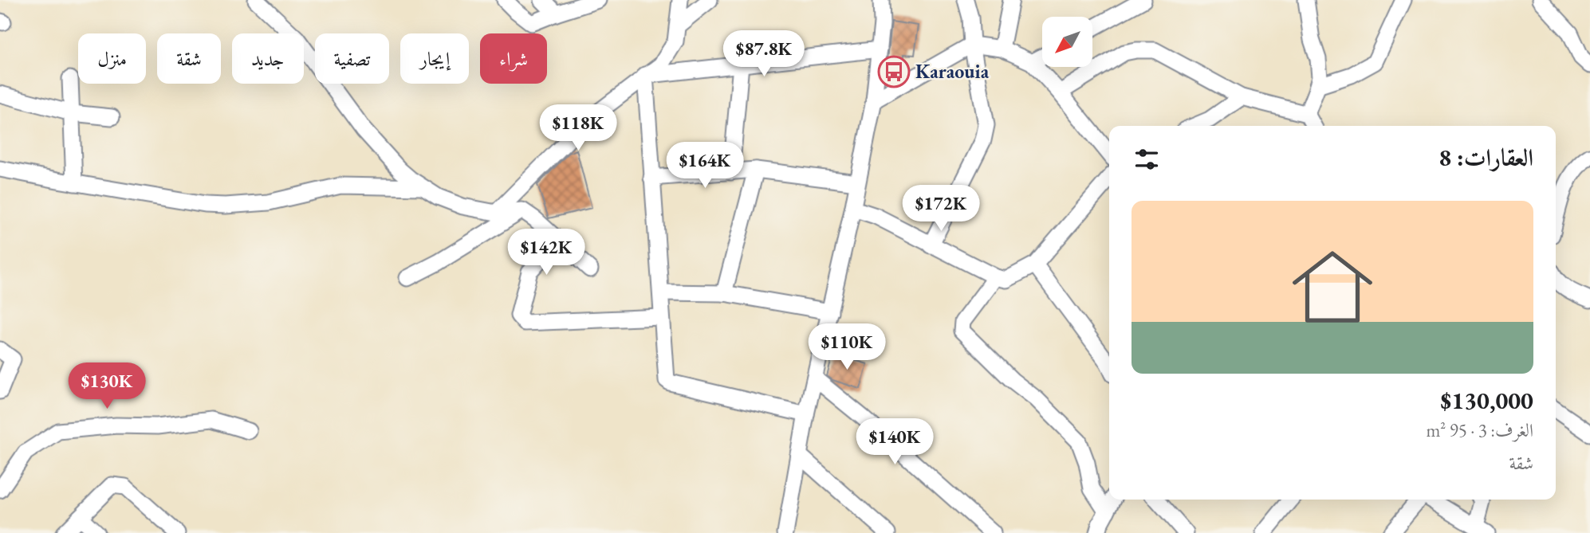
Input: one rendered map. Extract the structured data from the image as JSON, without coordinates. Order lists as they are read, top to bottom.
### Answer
{
  "places": {
    "bus stop": ["Karaouia"]
  },
  "north": "bottom left",
  "page": {
    "price": [
      "$87.8K",
      "$118K",
      "$164K",
      "$172K",
      "$142K",
      "$110K",
      "$130K",
      "$140K"
    ],
    "chip": [
      "شراء",
      "إيجار",
      "تصفية",
      "جديد",
      "شقة",
      "منزل"
    ],
    "heading": "العقارات: 8",
    "list": [
      {
        "name": "$130,000",
        "note": "الغرف: 3 · 95 m² · شقة"
      }
    ]
  }
}
